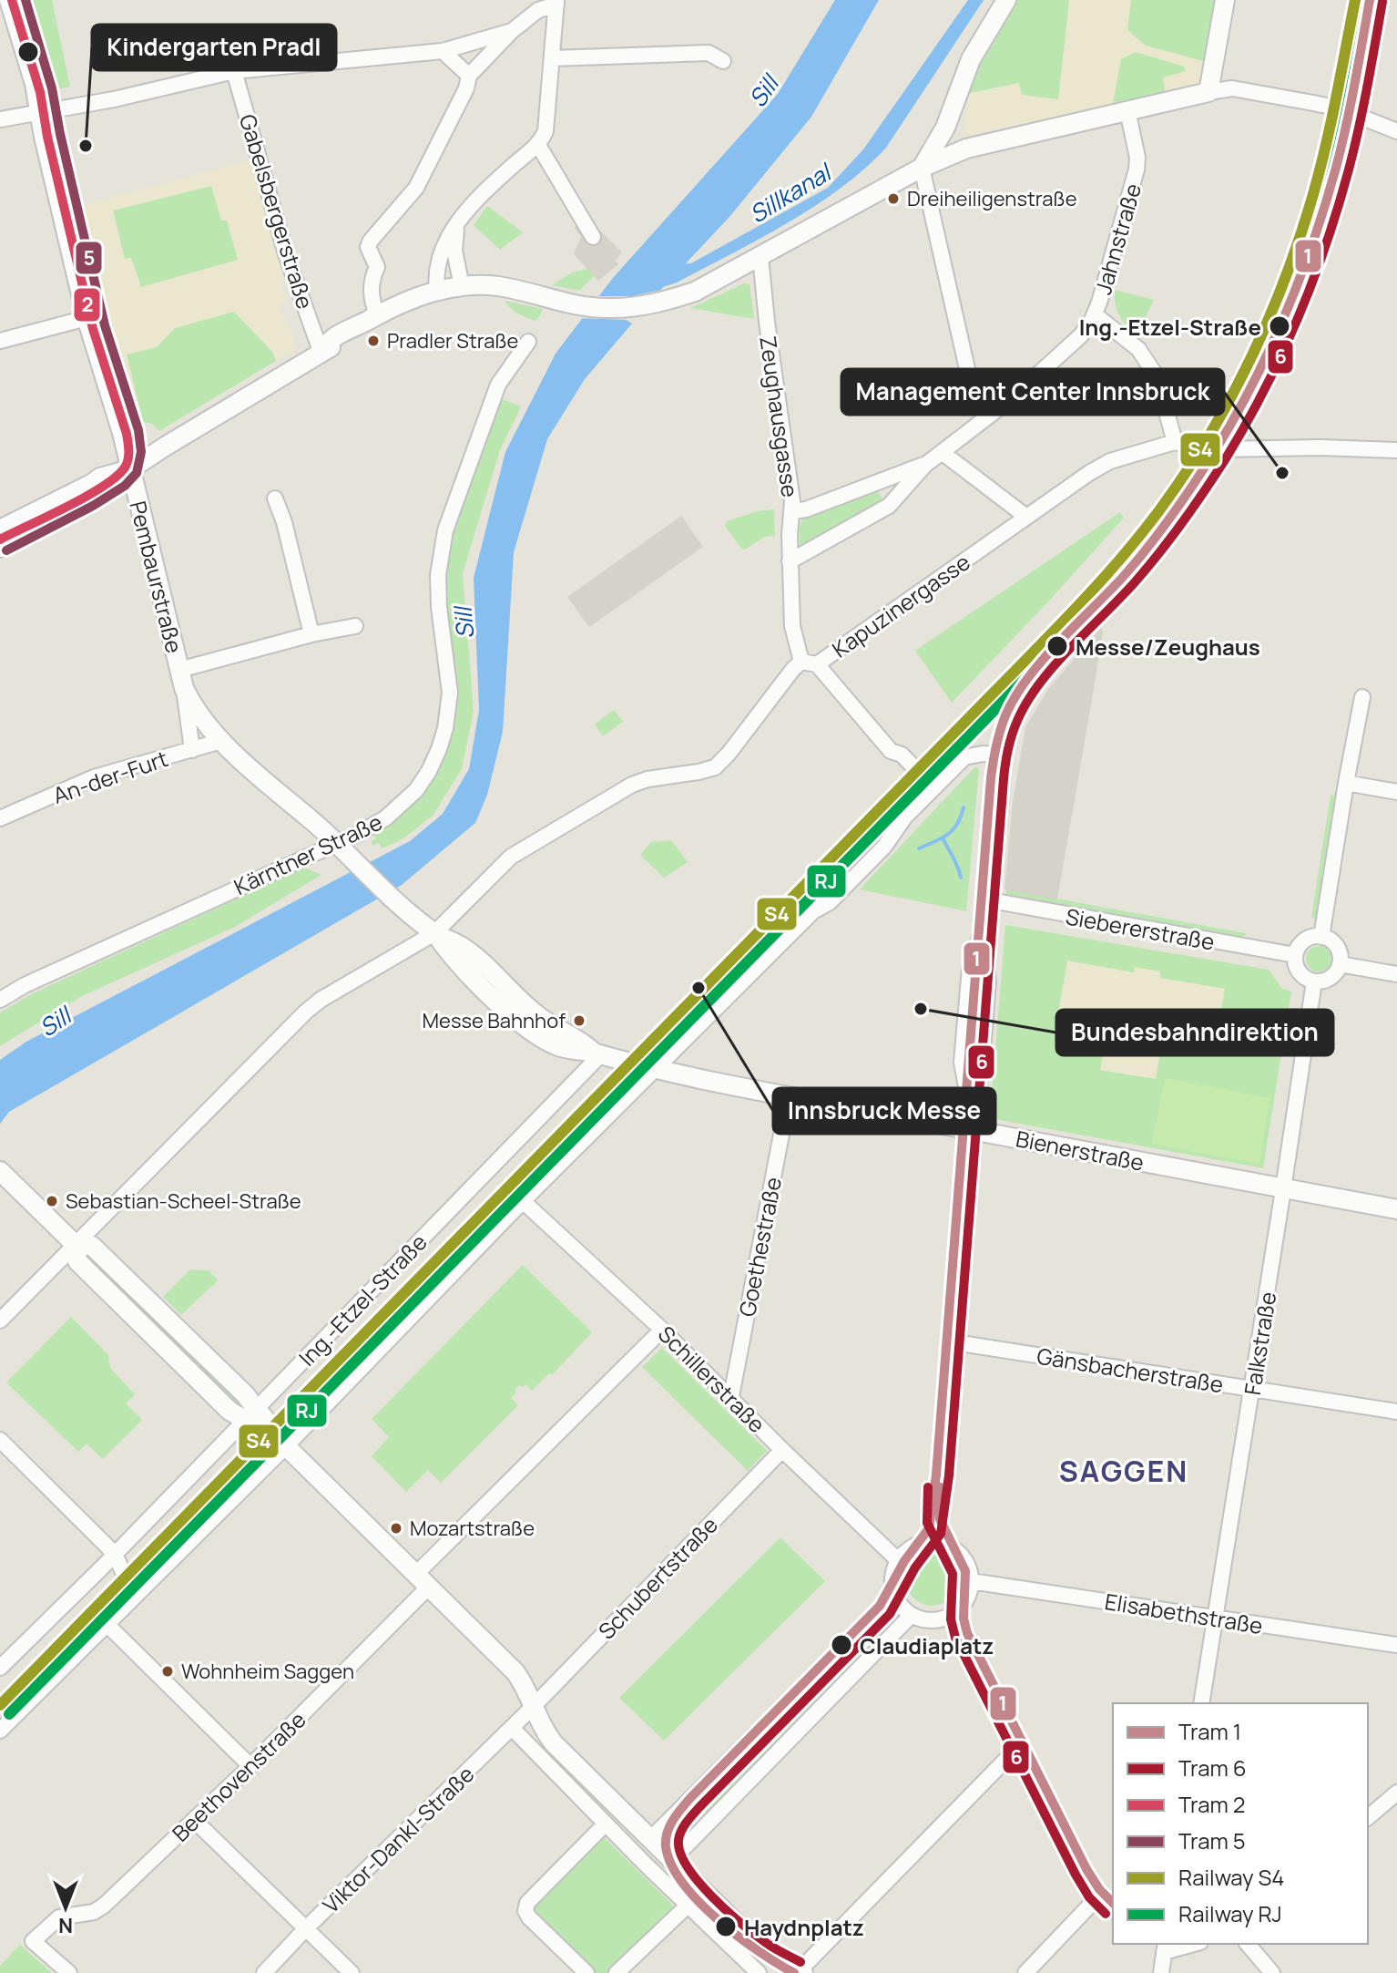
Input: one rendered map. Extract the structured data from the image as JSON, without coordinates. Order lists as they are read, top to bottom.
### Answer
{
  "streets": {
    "street": [
      "Gabelsbergerstraße",
      "Jahnstraße",
      "Zeughausgasse",
      "Pembaurstraße",
      "Kapuzinergasse",
      "An-der-Furt",
      "Kärntner Straße",
      "Siebererstraße",
      "Bienerstraße",
      "Goethestraße",
      "Ing.-Etzel-Straße",
      "Falkstraße",
      "Gänsbacherstraße",
      "Schillerstraße",
      "Schubertstraße",
      "Elisabethstraße",
      "Beethovenstraße",
      "Viktor-Dankl-Straße"
    ]
  },
  "crossings": [
    ["Jahnstraße", "Zeughausgasse"],
    ["Jahnstraße", "Kapuzinergasse"],
    ["Zeughausgasse", "Kapuzinergasse"],
    ["Pembaurstraße", "An-der-Furt"],
    ["Pembaurstraße", "Kärntner Straße"],
    ["Pembaurstraße", "Bienerstraße"],
    ["Kapuzinergasse", "Bienerstraße"],
    ["Siebererstraße", "Falkstraße"],
    ["Bienerstraße", "Goethestraße"],
    ["Bienerstraße", "Ing.-Etzel-Straße"],
    ["Bienerstraße", "Falkstraße"],
    ["Goethestraße", "Schillerstraße"],
    ["Falkstraße", "Gänsbacherstraße"],
    ["Falkstraße", "Elisabethstraße"],
    ["Schillerstraße", "Schubertstraße"],
    ["Schillerstraße", "Elisabethstraße"],
    ["Schubertstraße", "Viktor-Dankl-Straße"]
  ],
  "districts": ["SAGGEN"],
  "water": ["Sill", "Sillkanal"],
  "places": [
    "Kindergarten Pradl",
    "Dreiheiligenstraße",
    "Ing.-Etzel-Straße",
    "Pradler Straße",
    "Management Center Innsbruck",
    "Messe/Zeughaus",
    "Innsbruck Messe",
    "Bundesbahndirektion",
    "Messe Bahnhof",
    "Sebastian-Scheel-Straße",
    "Mozartstraße",
    "Claudiaplatz",
    "Wohnheim Saggen",
    "Haydnplatz"
  ],
  "lines": [
    "tram line 1",
    "tram line 2",
    "tram line 5",
    "rail line S4",
    "tram line 6",
    "rail line RJ"
  ],
  "legend": [
    "Tram 1",
    "Tram 6",
    "Tram 2",
    "Tram 5",
    "Railway S4",
    "Railway RJ"
  ],
  "north": "bottom"
}
